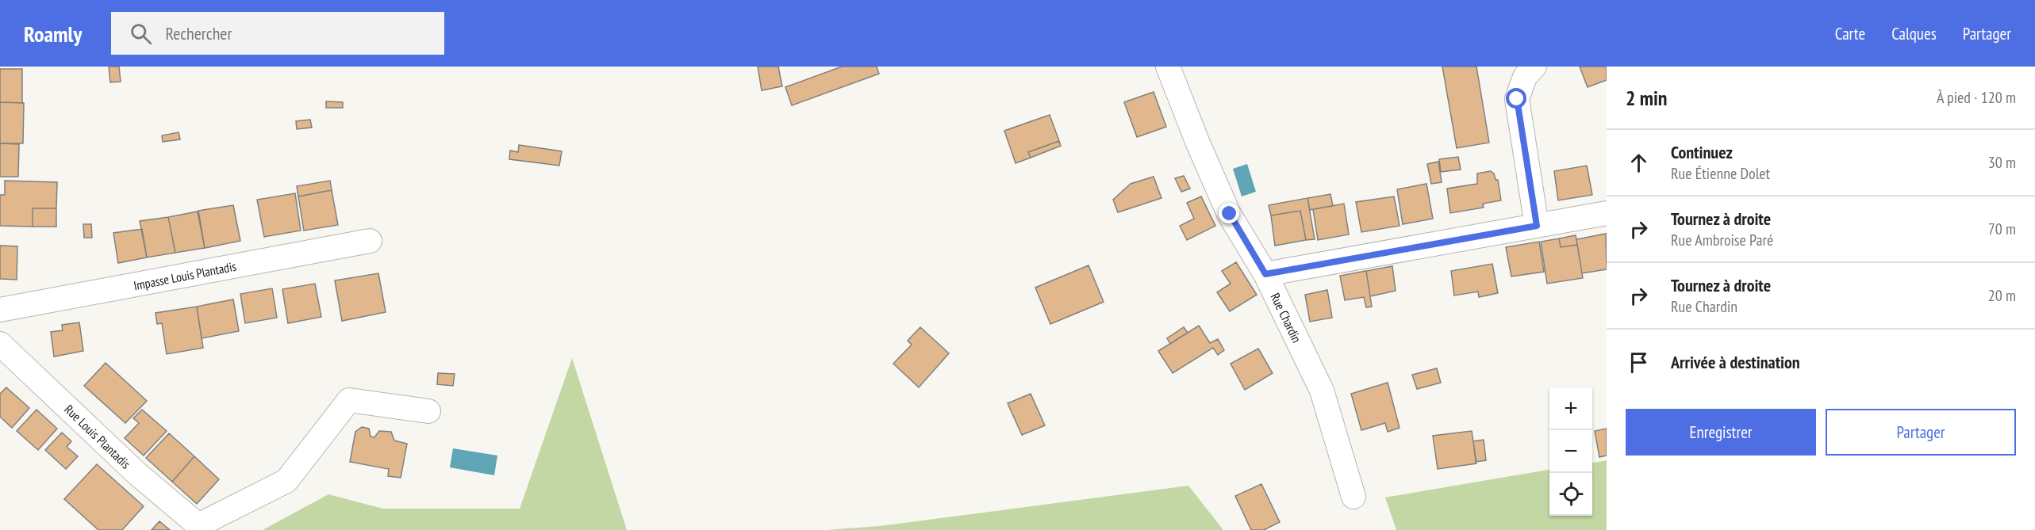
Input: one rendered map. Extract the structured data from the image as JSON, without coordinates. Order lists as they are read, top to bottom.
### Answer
{
  "streets": {
    "street": ["Impasse Louis Plantadis", "Rue Chardin", "Rue Louis Plantadis"]
  },
  "page": {
    "header": "Roamly",
    "search": "Rechercher",
    "nav": ["Carte", "Calques", "Partager"],
    "heading": ["2 min", "À pied · 120 m"],
    "list": [
      ["Continuez", "Rue Étienne Dolet", "30 m"],
      ["Tournez à droite", "Rue Ambroise Paré", "70 m"],
      ["Tournez à droite", "Rue Chardin", "20 m"],
      "Arrivée à destination"
    ],
    "map_buttons": ["+", "−"],
    "buttons": ["Enregistrer", "Partager"]
  }
}
